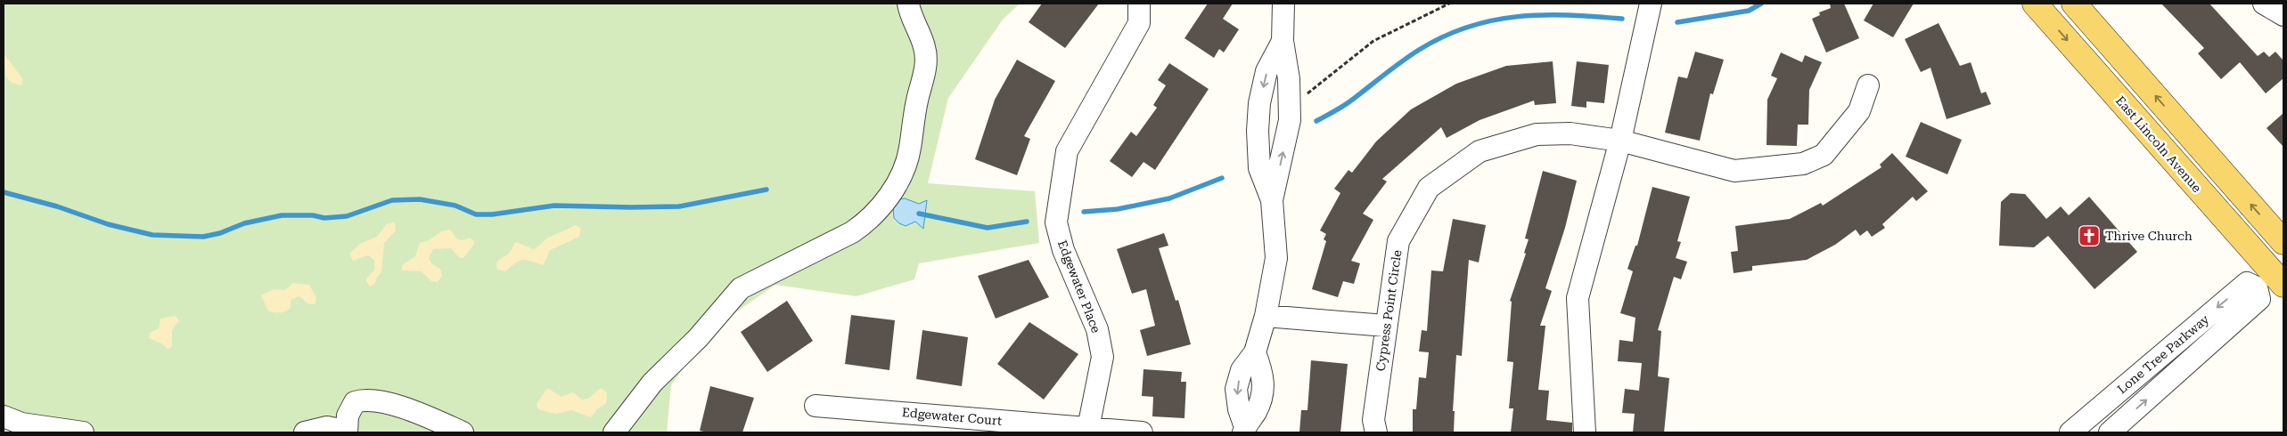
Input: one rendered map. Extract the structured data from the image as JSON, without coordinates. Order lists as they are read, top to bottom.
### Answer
{
  "streets": {
    "main road": ["East Lincoln Avenue"],
    "street": [
      "Edgewater Place",
      "Cypress Point Circle",
      "Lone Tree Parkway",
      "Edgewater Court"
    ]
  },
  "crossings": [
    ["East Lincoln Avenue", "Lone Tree Parkway"],
    ["Edgewater Place", "Edgewater Court"]
  ],
  "places": {
    "church": ["Thrive Church"]
  }
}
